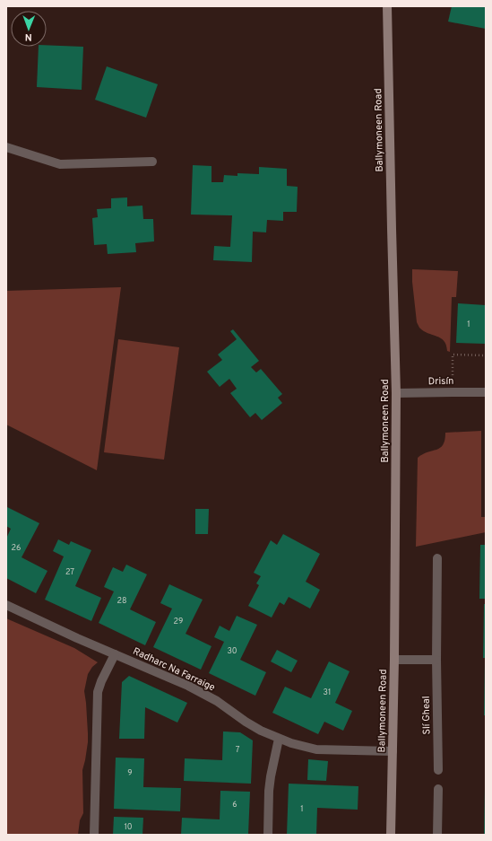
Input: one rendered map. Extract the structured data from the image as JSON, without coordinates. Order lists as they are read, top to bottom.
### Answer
{
  "streets": {
    "street": [
      "Ballymoneen Road",
      "Drisín",
      "Radharc Na Farraige",
      "Slí Gheal"
    ]
  },
  "crossings": [
    ["Ballymoneen Road", "Drisín"],
    ["Ballymoneen Road", "Radharc Na Farraige"]
  ],
  "house_numbers": [
    "1",
    "26",
    "27",
    "28",
    "29",
    "30",
    "31",
    "7",
    "9",
    "6",
    "1",
    "10"
  ],
  "north": "bottom"
}
